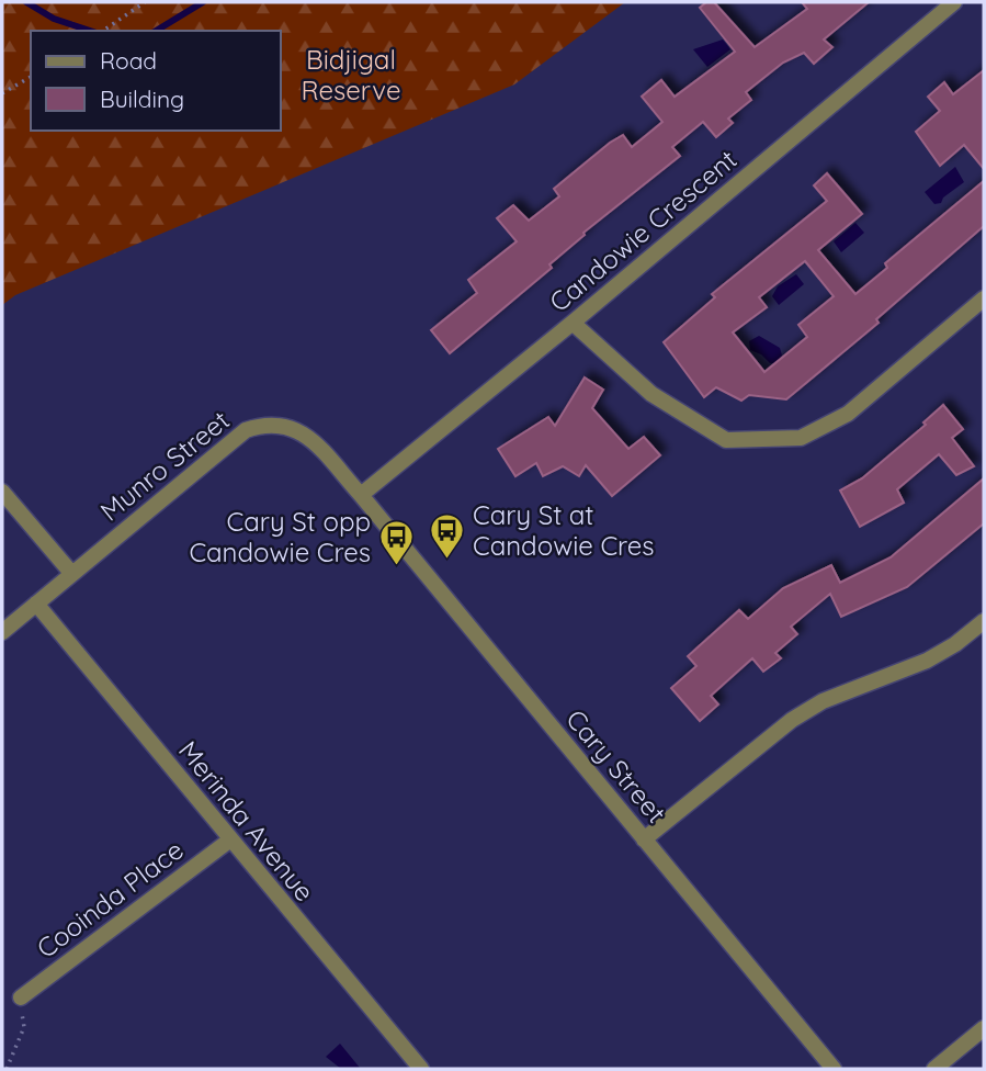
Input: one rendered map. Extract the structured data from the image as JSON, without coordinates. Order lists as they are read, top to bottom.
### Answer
{
  "streets": {
    "street": [
      "Candowie Crescent",
      "Munro Street",
      "Cary Street",
      "Merinda Avenue",
      "Cooinda Place"
    ]
  },
  "crossings": [
    ["Candowie Crescent", "Munro Street"],
    ["Candowie Crescent", "Cary Street"],
    ["Munro Street", "Cary Street"],
    ["Munro Street", "Merinda Avenue"],
    ["Merinda Avenue", "Cooinda Place"]
  ],
  "parks": ["Bidjigal Reserve"],
  "places": {
    "bus stop": ["Cary St at Candowie Cres", "Cary St opp Candowie Cres"]
  },
  "legend": ["Road", "Building"]
}
